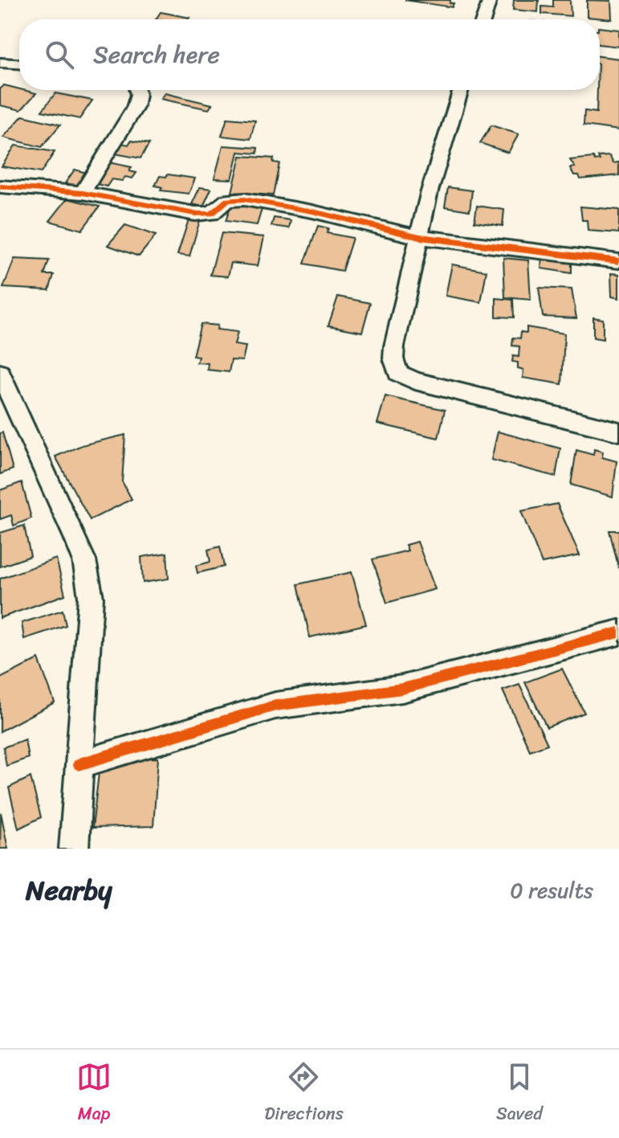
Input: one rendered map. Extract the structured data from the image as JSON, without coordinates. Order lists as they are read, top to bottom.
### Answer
{
  "page": {
    "search": "Search here",
    "heading": ["Nearby", "0 results"],
    "nav": ["Map", "Directions", "Saved"]
  }
}
